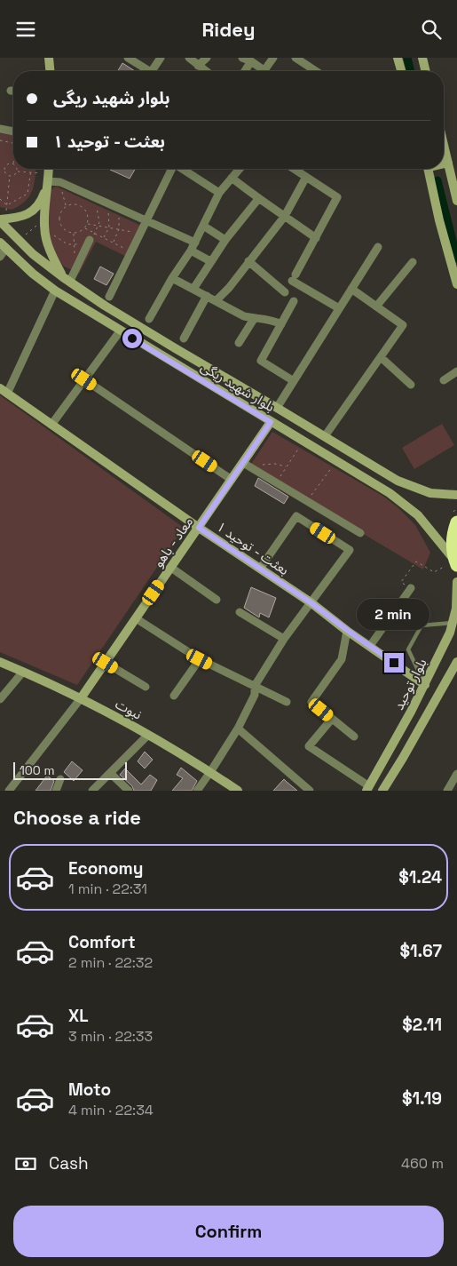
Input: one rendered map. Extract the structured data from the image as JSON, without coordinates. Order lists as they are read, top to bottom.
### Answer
{
  "streets": {
    "street": [
      "بلوار شهید ریگی",
      "معاد - باهو",
      "بعثت - توحید ۱",
      "بلوار توحید",
      "نبوت"
    ]
  },
  "crossings": [
    ["بلوار شهید ریگی", "معاد - باهو"],
    ["معاد - باهو", "بعثت - توحید ۱"],
    ["معاد - باهو", "نبوت"],
    ["بعثت - توحید ۱", "بلوار توحید"]
  ],
  "scale_bar": "100 m",
  "page": {
    "header": "Ridey",
    "banner": ["بلوار شهید ریگی", "بعثت - توحید ۱"],
    "bubble": "2 min",
    "scale": "100 m",
    "heading": "Choose a ride",
    "list": [
      {
        "name": "Economy",
        "note": "1 min · 22:31",
        "value": "$1.24"
      },
      {
        "name": "Comfort",
        "note": "2 min · 22:32",
        "value": "$1.67"
      },
      {
        "name": "XL",
        "note": "3 min · 22:33",
        "value": "$2.11"
      },
      {
        "name": "Moto",
        "note": "4 min · 22:34",
        "value": "$1.19"
      }
    ],
    "pay": ["Cash", "460 m"],
    "buttons": "Confirm"
  }
}
